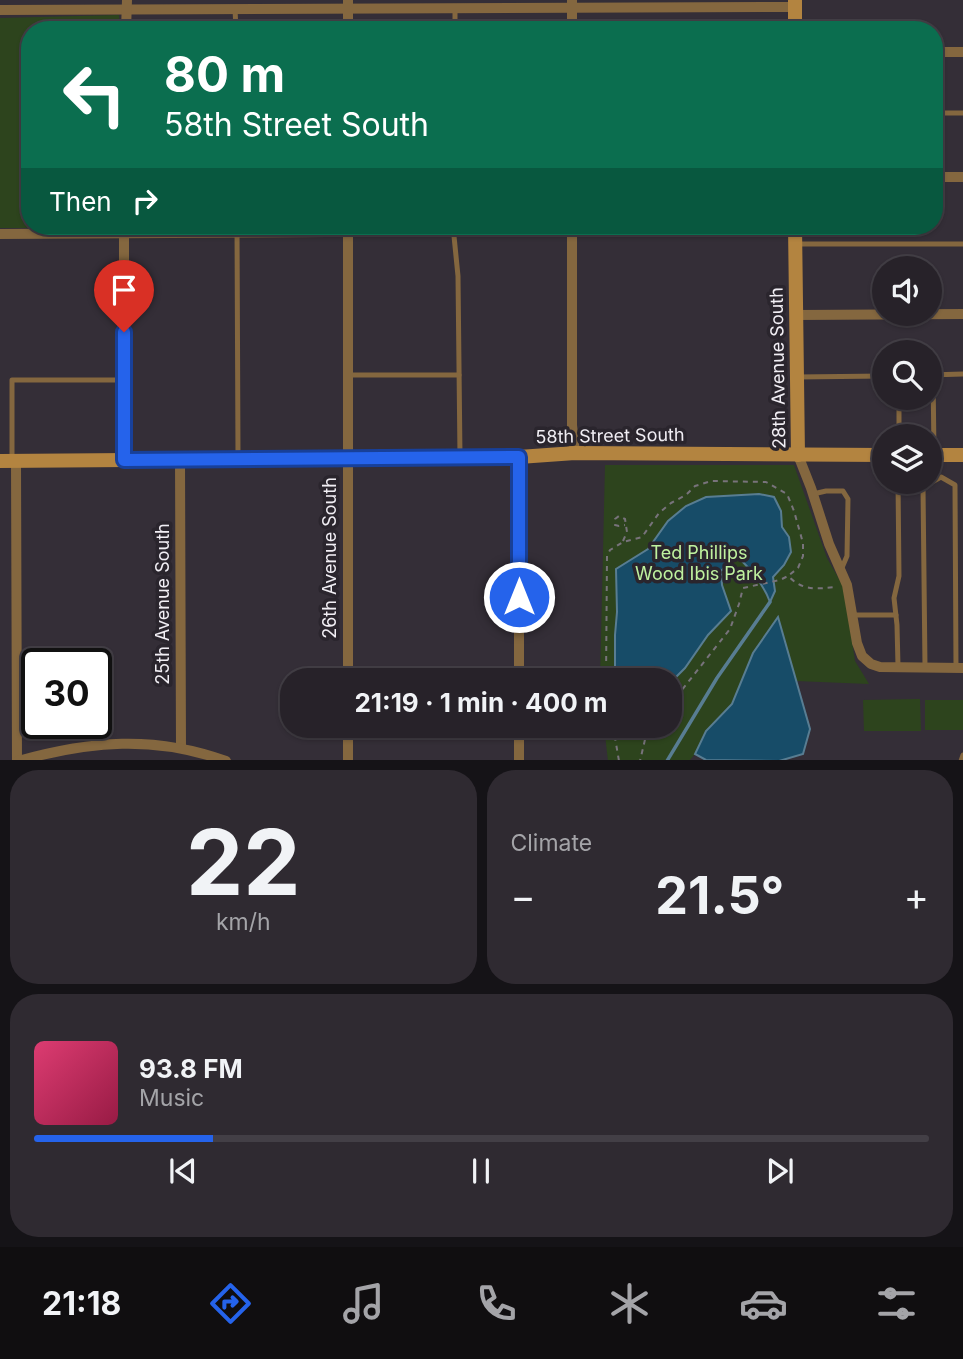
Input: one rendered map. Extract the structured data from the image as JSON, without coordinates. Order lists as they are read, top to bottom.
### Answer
{
  "streets": {
    "street": [
      "28th Avenue South",
      "58th Street South",
      "26th Avenue South",
      "25th Avenue South"
    ]
  },
  "crossings": [
    ["28th Avenue South", "58th Street South"],
    ["58th Street South", "26th Avenue South"],
    ["58th Street South", "25th Avenue South"]
  ],
  "parks": ["Ted Phillips Wood Ibis Park"],
  "page": {
    "turn": ["80 m", "58th Street South"],
    "then": "Then",
    "limit": "30",
    "trip": "21:19 · 1 min · 400 m",
    "tile": [
      ["22", "km/h"],
      "Climate"
    ],
    "heat": ["−", "21.5°", "+"],
    "song": ["93.8 FM", "Music"],
    "tabs": "21:18"
  }
}
